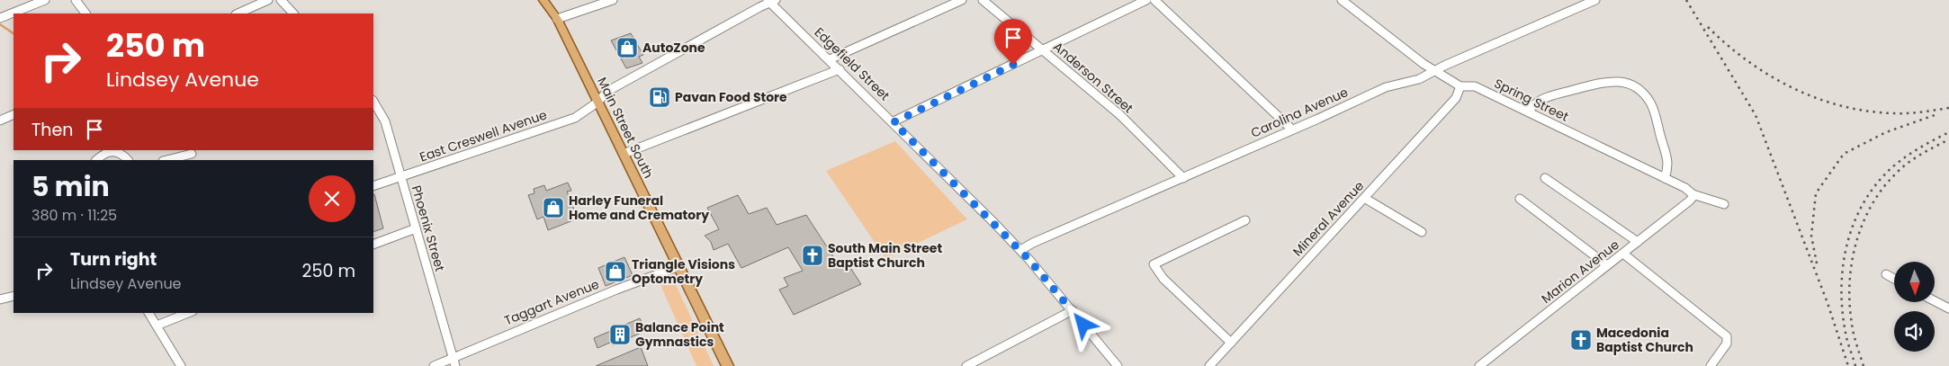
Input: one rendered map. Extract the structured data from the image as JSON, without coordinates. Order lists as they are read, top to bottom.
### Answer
{
  "streets": {
    "main road": ["Main Street South"],
    "street": [
      "Edgefield Street",
      "Anderson Street",
      "Spring Street",
      "Carolina Avenue",
      "East Creswell Avenue",
      "Mineral Avenue",
      "Phoenix Street",
      "Marion Avenue",
      "Taggart Avenue"
    ]
  },
  "crossings": [
    ["Edgefield Street", "Carolina Avenue"],
    ["Edgefield Street", "East Creswell Avenue"],
    ["Anderson Street", "Carolina Avenue"],
    ["Spring Street", "Carolina Avenue"],
    ["Spring Street", "Mineral Avenue"],
    ["Spring Street", "Marion Avenue"],
    ["Main Street South", "East Creswell Avenue"],
    ["Main Street South", "Taggart Avenue"],
    ["East Creswell Avenue", "Phoenix Street"],
    ["Phoenix Street", "Taggart Avenue"]
  ],
  "places": {
    "shop": ["AutoZone", "Harley Funeral Home and Crematory", "Triangle Visions Optometry"],
    "fuel station": ["Pavan Food Store"],
    "church": ["South Main Street Baptist Church", "Macedonia Baptist Church"],
    "building": ["Balance Point Gymnastics"]
  },
  "north": "bottom",
  "page": {
    "turn": ["250 m", "Lindsey Avenue"],
    "then": "Then",
    "heading": ["5 min", "380 m · 11:25"],
    "list": [
      {
        "name": "Turn right",
        "note": "Lindsey Avenue",
        "value": "250 m"
      }
    ]
  }
}
